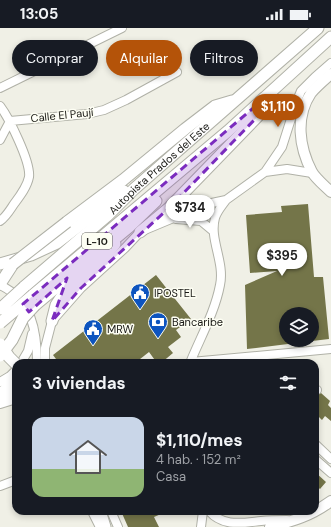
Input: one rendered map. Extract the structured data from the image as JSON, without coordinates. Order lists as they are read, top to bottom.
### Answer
{
  "streets": {
    "highway": ["Autopista Prados del Este", "L-10"],
    "street": ["Calle El Paují"]
  },
  "places": {
    "public building": ["IPOSTEL", "MRW"],
    "bank": ["Bancaribe"]
  },
  "page": {
    "status": "13:05",
    "chip": ["Comprar", "Alquilar", "Filtros"],
    "price": ["$1,110", "$734", "$395"],
    "heading": "3 viviendas",
    "list": [
      {
        "name": "$1,110/mes",
        "note": "4 hab. · 152 m² · Casa"
      }
    ]
  }
}
